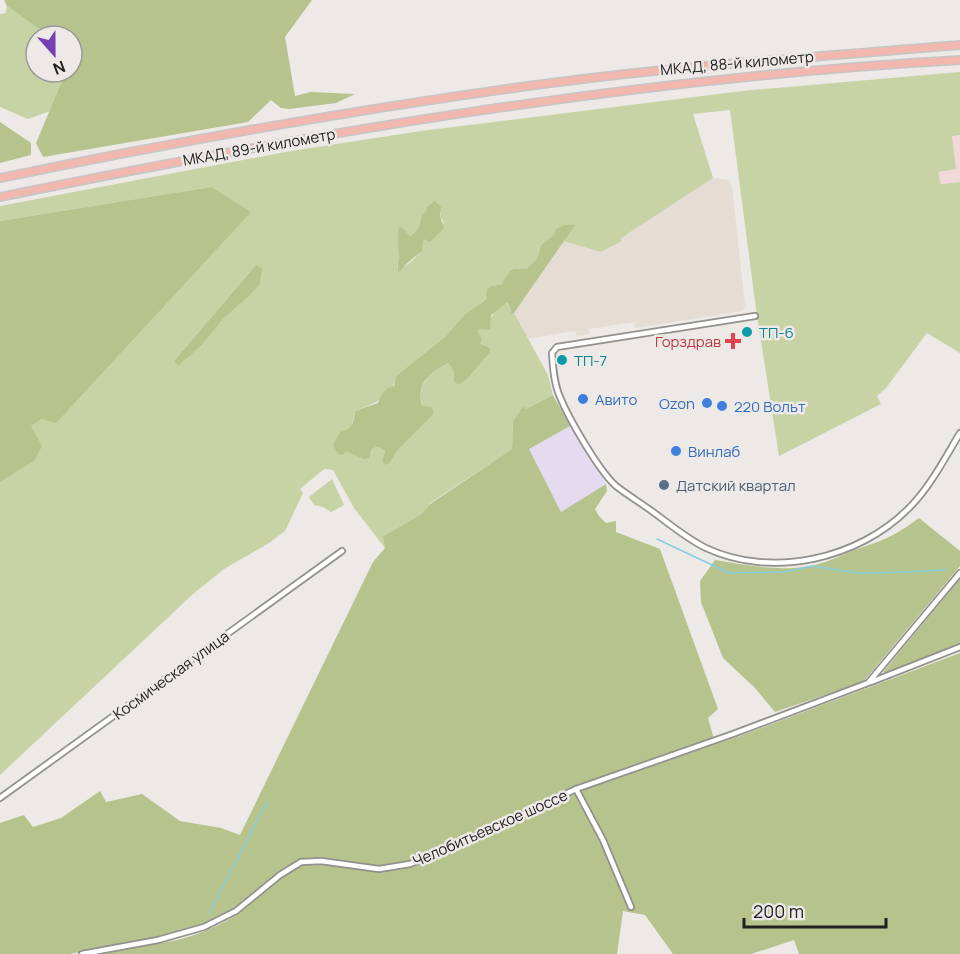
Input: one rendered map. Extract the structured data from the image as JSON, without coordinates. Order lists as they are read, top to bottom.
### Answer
{
  "streets": {
    "highway": ["МКАД, 88-й километр", "МКАД, 89-й километр"],
    "street": ["Космическая улица", "Челобитьевское шоссе"]
  },
  "crossings": [
    ["МКАД, 88-й километр", "МКАД, 89-й километр"]
  ],
  "places": {
    "other": [
      "ТП-6",
      "ТП-7",
      "Авито",
      "Ozon",
      "220 Вольт",
      "Винлаб",
      "Датский квартал"
    ],
    "health": ["Горздрав"]
  },
  "scale_bar": "200 m",
  "north": "bottom"
}
